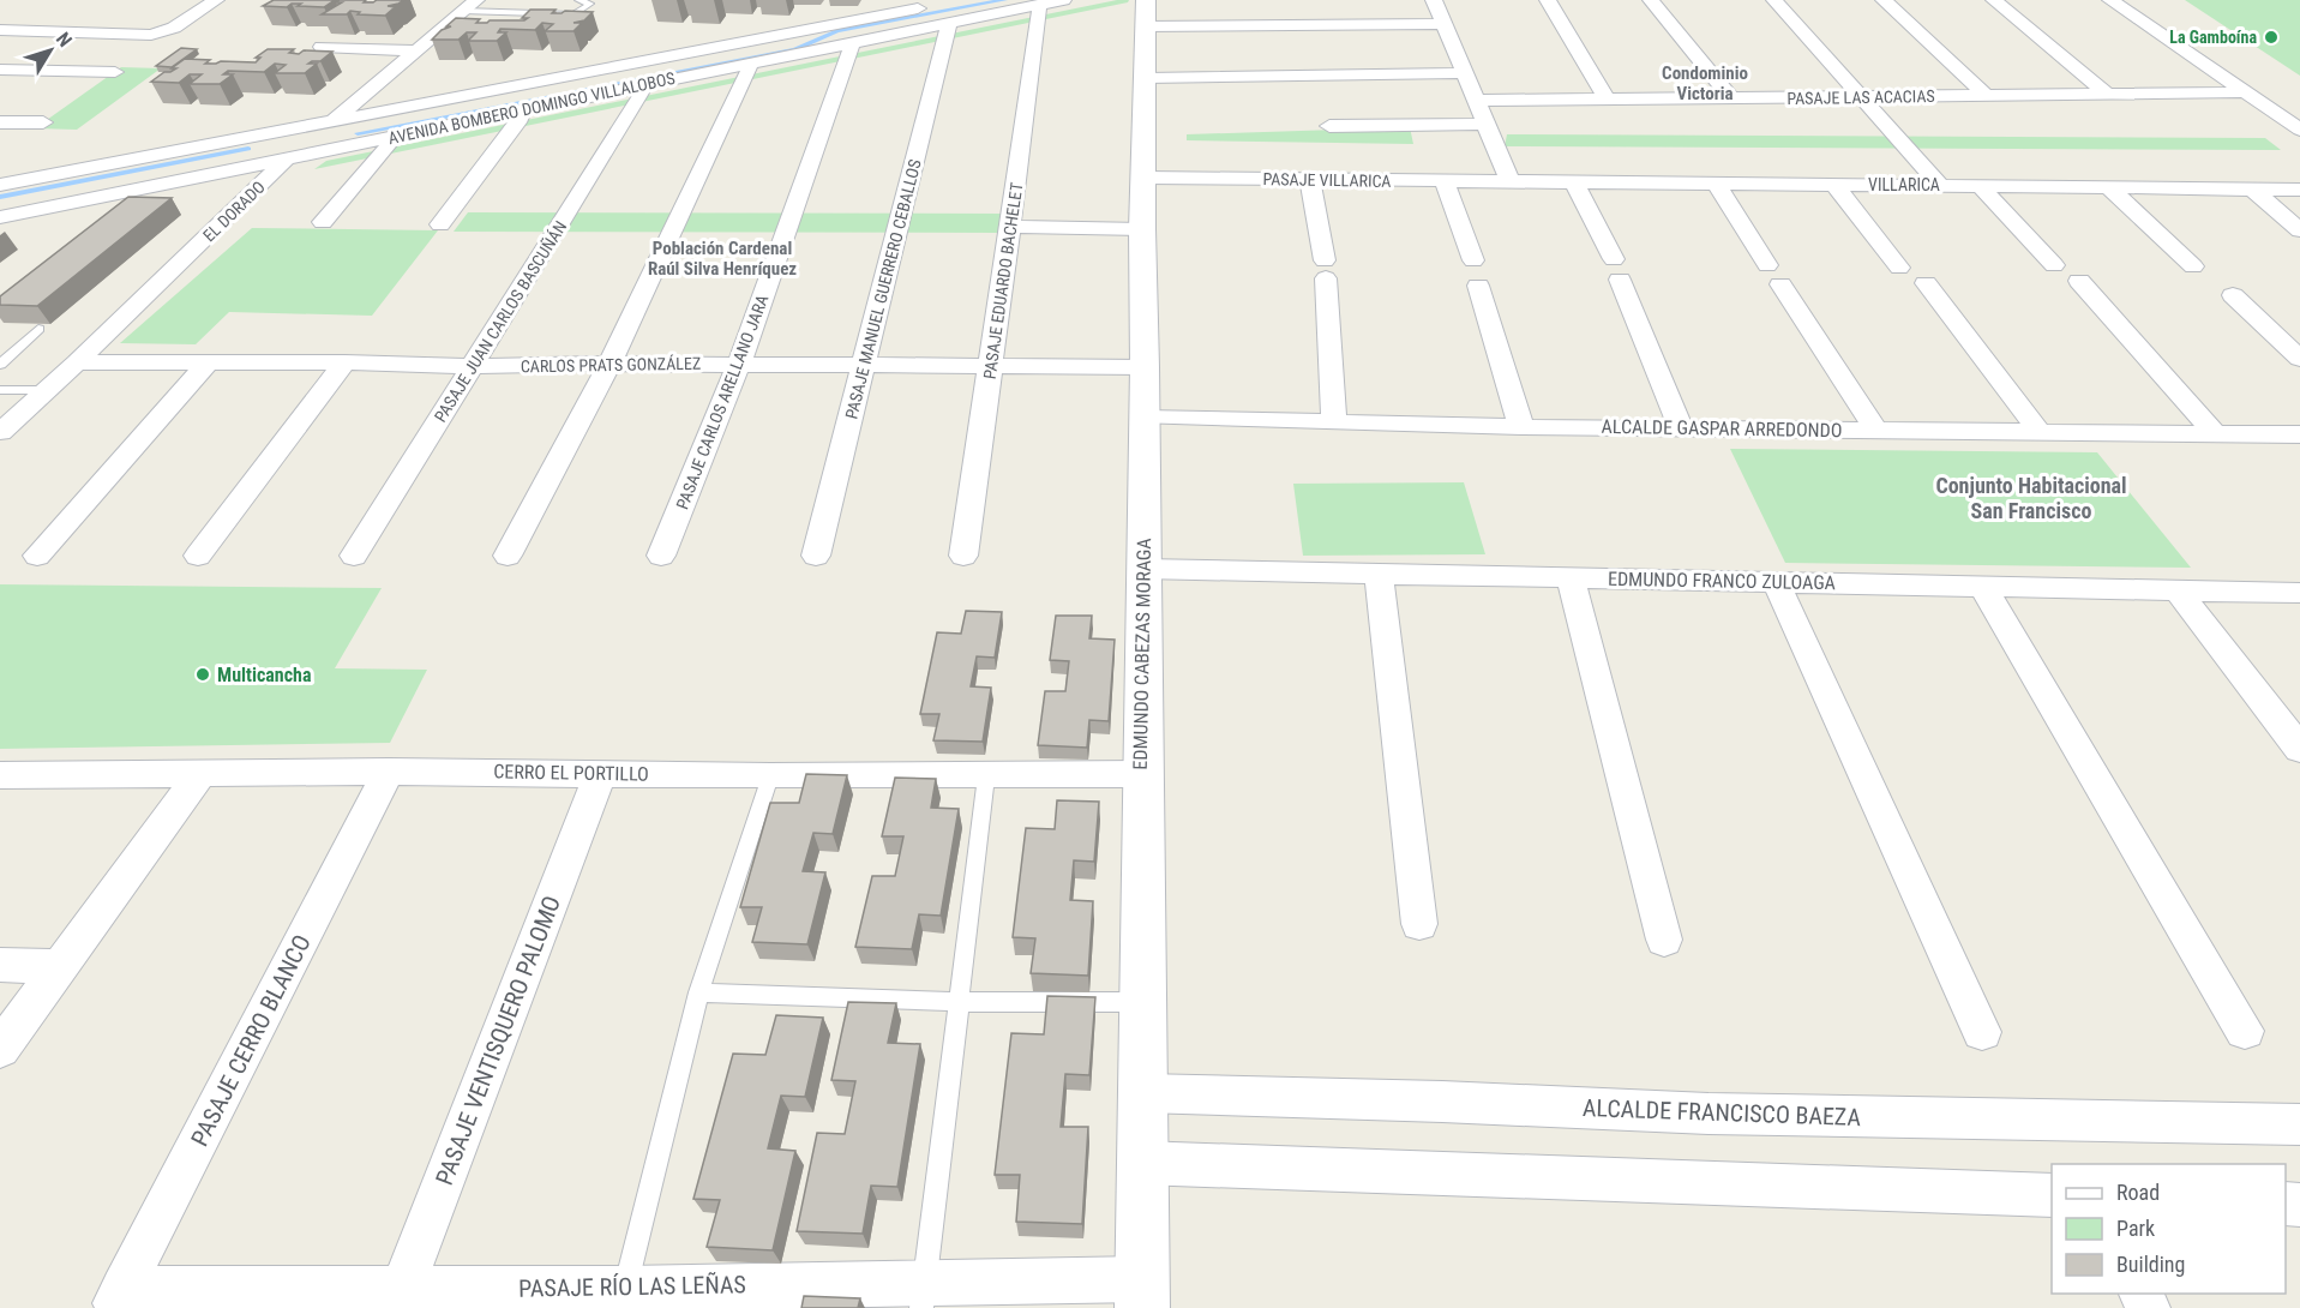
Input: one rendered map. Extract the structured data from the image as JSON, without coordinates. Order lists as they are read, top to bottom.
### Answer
{
  "streets": {
    "street": [
      "PASAJE LAS ACACIAS",
      "AVENIDA BOMBERO DOMINGO VILLALOBOS",
      "PASAJE VILLARICA",
      "VILLARICA",
      "EL DORADO",
      "PASAJE EDUARDO BACHELET",
      "PASAJE MANUEL GUERRERO CEBALLOS",
      "PASAJE JUAN CARLOS BASCUÑÁN",
      "CARLOS PRATS GONZÁLEZ",
      "PASAJE CARLOS ARELLANO JARA",
      "ALCALDE GASPAR ARREDONDO",
      "EDMUNDO FRANCO ZULOAGA",
      "EDMUNDO CABEZAS MORAGA",
      "CERRO EL PORTILLO",
      "PASAJE CERRO BLANCO",
      "PASAJE VENTISQUERO PALOMO",
      "ALCALDE FRANCISCO BAEZA",
      "PASAJE RÍO LAS LEÑAS"
    ]
  },
  "crossings": [
    ["AVENIDA BOMBERO DOMINGO VILLALOBOS", "EL DORADO"],
    ["AVENIDA BOMBERO DOMINGO VILLALOBOS", "PASAJE EDUARDO BACHELET"],
    ["AVENIDA BOMBERO DOMINGO VILLALOBOS", "PASAJE MANUEL GUERRERO CEBALLOS"],
    ["AVENIDA BOMBERO DOMINGO VILLALOBOS", "PASAJE JUAN CARLOS BASCUÑÁN"],
    ["AVENIDA BOMBERO DOMINGO VILLALOBOS", "PASAJE CARLOS ARELLANO JARA"],
    ["PASAJE VILLARICA", "VILLARICA"],
    ["PASAJE VILLARICA", "EDMUNDO CABEZAS MORAGA"],
    ["EL DORADO", "CARLOS PRATS GONZÁLEZ"],
    ["PASAJE EDUARDO BACHELET", "CARLOS PRATS GONZÁLEZ"],
    ["PASAJE MANUEL GUERRERO CEBALLOS", "CARLOS PRATS GONZÁLEZ"],
    ["PASAJE JUAN CARLOS BASCUÑÁN", "CARLOS PRATS GONZÁLEZ"],
    ["CARLOS PRATS GONZÁLEZ", "PASAJE CARLOS ARELLANO JARA"],
    ["CARLOS PRATS GONZÁLEZ", "EDMUNDO CABEZAS MORAGA"],
    ["ALCALDE GASPAR ARREDONDO", "EDMUNDO CABEZAS MORAGA"],
    ["EDMUNDO FRANCO ZULOAGA", "EDMUNDO CABEZAS MORAGA"],
    ["EDMUNDO CABEZAS MORAGA", "CERRO EL PORTILLO"],
    ["EDMUNDO CABEZAS MORAGA", "ALCALDE FRANCISCO BAEZA"],
    ["EDMUNDO CABEZAS MORAGA", "PASAJE RÍO LAS LEÑAS"],
    ["CERRO EL PORTILLO", "PASAJE CERRO BLANCO"],
    ["CERRO EL PORTILLO", "PASAJE VENTISQUERO PALOMO"],
    ["PASAJE CERRO BLANCO", "PASAJE RÍO LAS LEÑAS"],
    ["PASAJE VENTISQUERO PALOMO", "PASAJE RÍO LAS LEÑAS"]
  ],
  "districts": ["Condominio Victoria", "Población Cardenal Raúl Silva Henríquez", "Conjunto Habitacional San Francisco"],
  "places": ["La Gamboína", "Multicancha"],
  "legend": ["Road", "Park", "Building"],
  "north": "top right"
}
